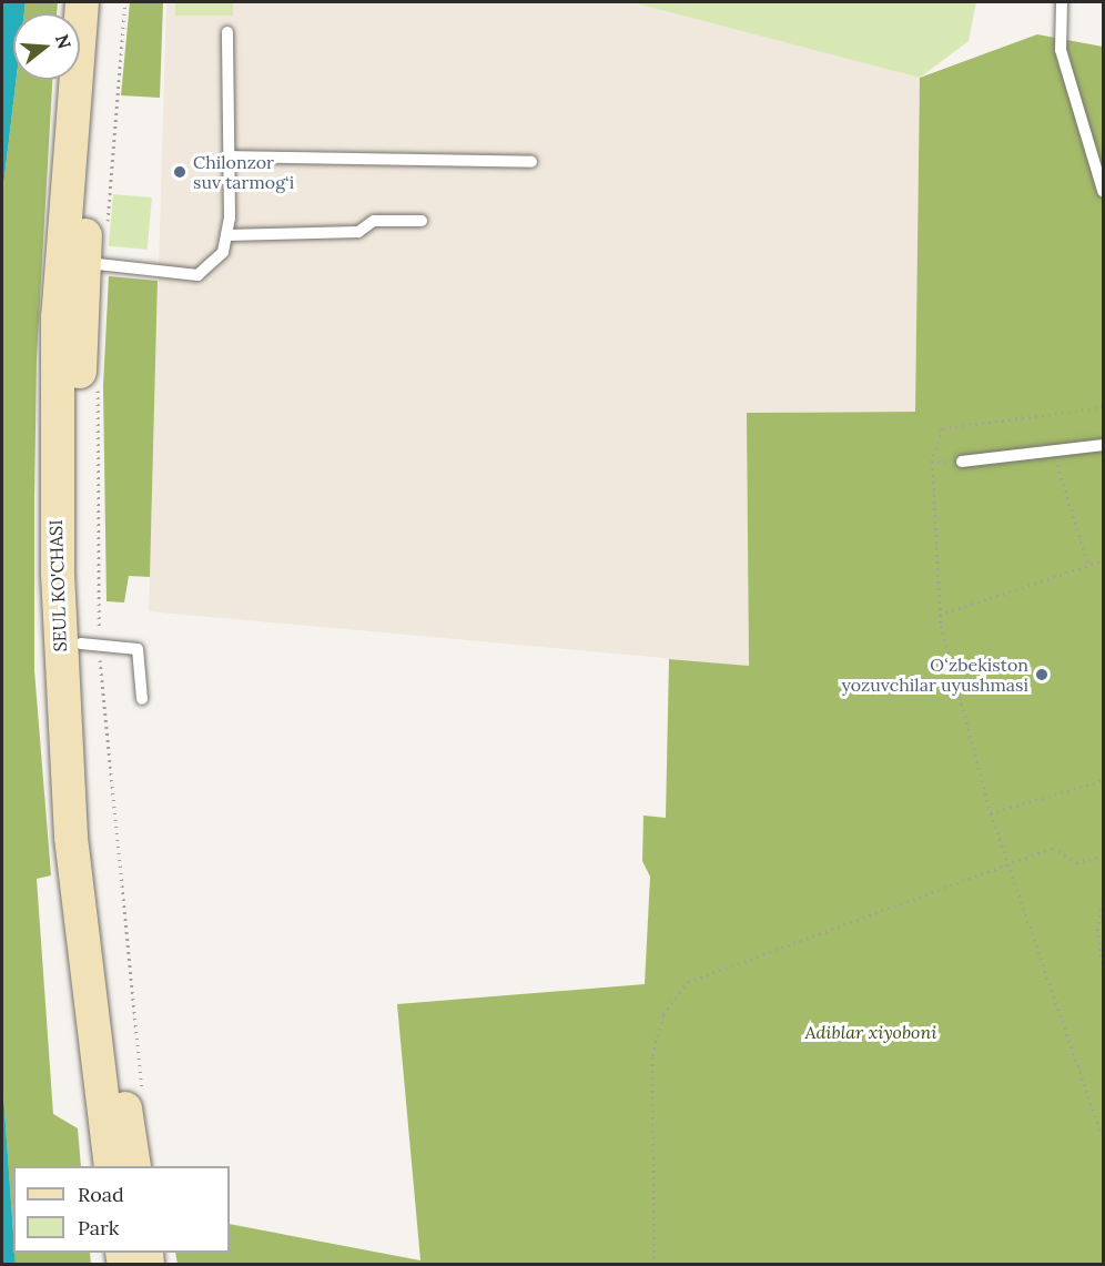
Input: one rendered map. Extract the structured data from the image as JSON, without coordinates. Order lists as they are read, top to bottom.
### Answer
{
  "streets": {
    "main road": ["SEUL KO'CHASI"]
  },
  "parks": ["Adiblar xiyoboni"],
  "places": ["Chilonzor suv tarmog‘i", "Oʻzbekiston yozuvchilar uyushmasi"],
  "legend": ["Road", "Park"],
  "north": "right"
}
